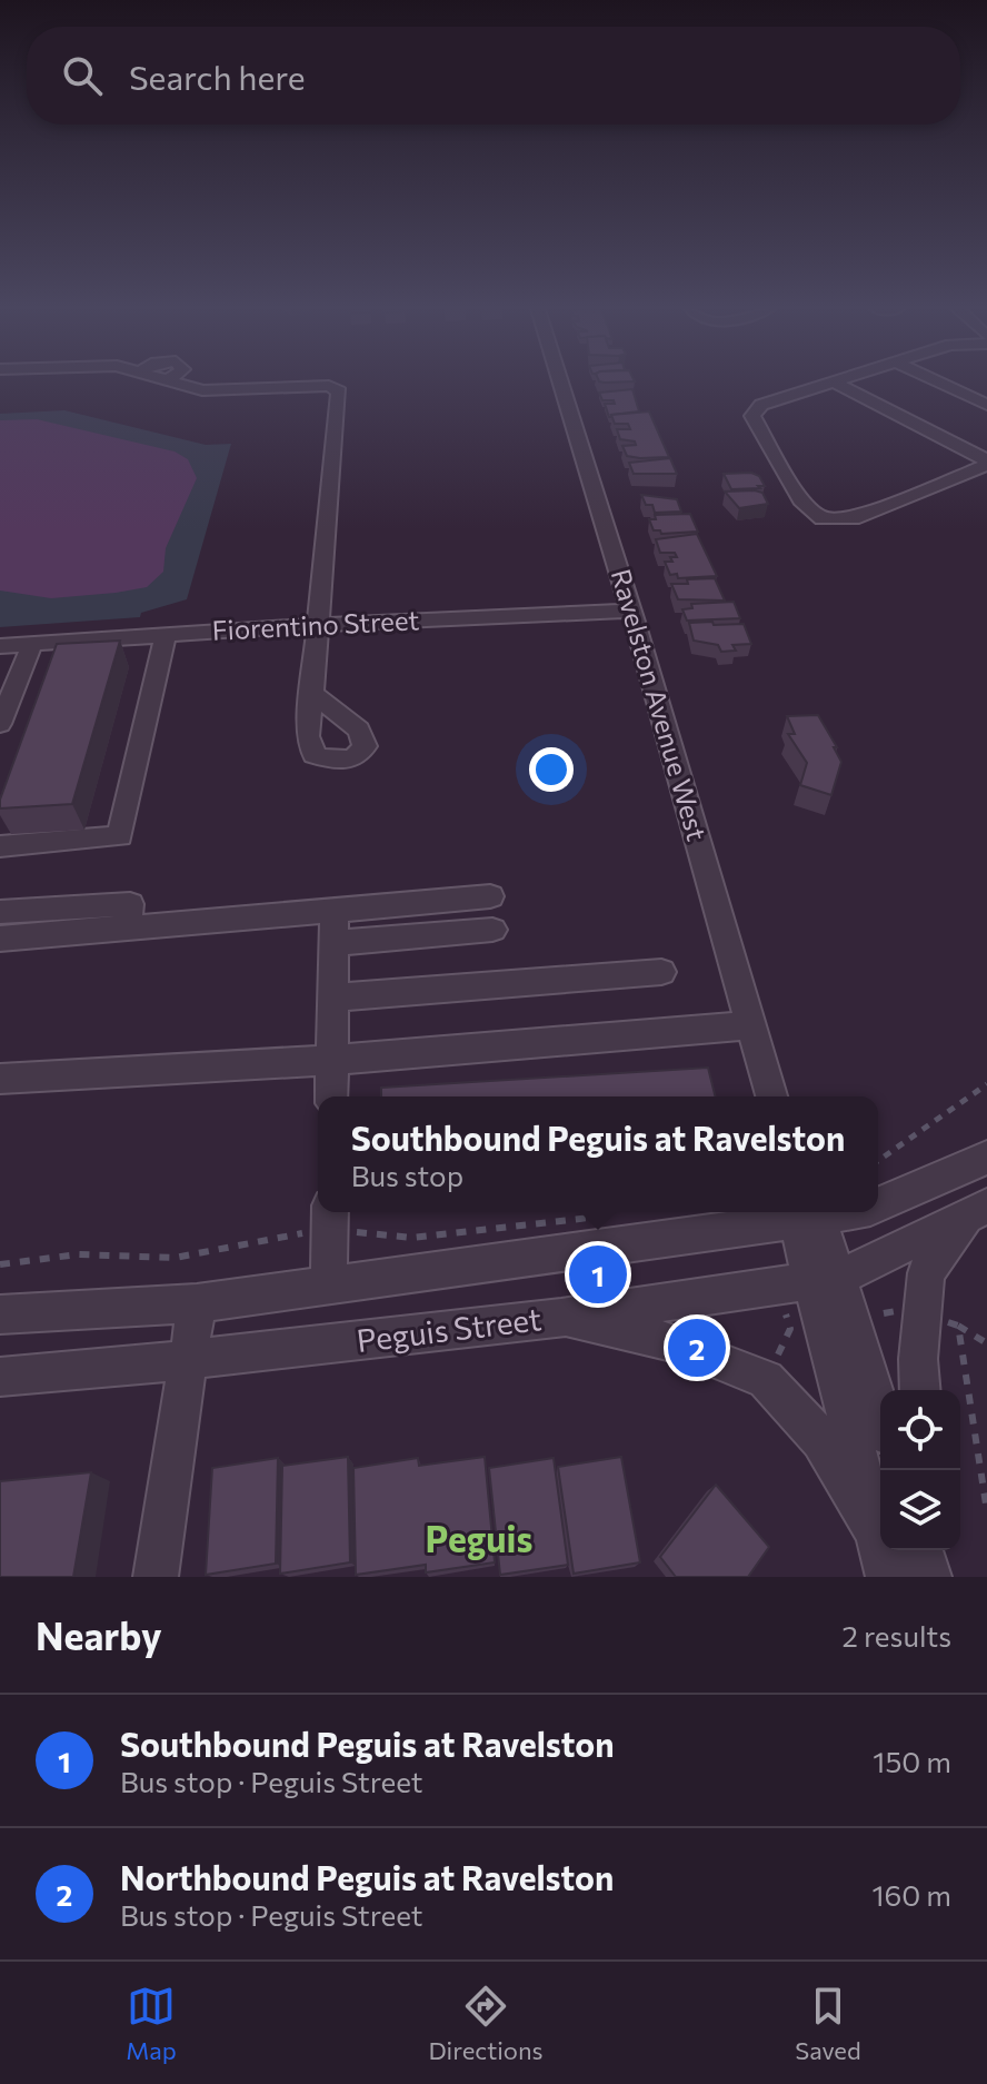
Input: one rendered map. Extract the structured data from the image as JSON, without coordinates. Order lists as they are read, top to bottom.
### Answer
{
  "streets": {
    "street": ["Fiorentino Street", "Ravelston Avenue West", "Peguis Street"]
  },
  "crossings": [
    ["Fiorentino Street", "Ravelston Avenue West"]
  ],
  "districts": ["Peguis"],
  "page": {
    "search": "Search here",
    "popup": ["Southbound Peguis at Ravelston", "Bus stop"],
    "pins": ["1", "2"],
    "heading": ["Nearby", "2 results"],
    "list": [
      {
        "mark": "1",
        "name": "Southbound Peguis at Ravelston",
        "note": "Bus stop · Peguis Street",
        "value": "150 m"
      },
      {
        "mark": "2",
        "name": "Northbound Peguis at Ravelston",
        "note": "Bus stop · Peguis Street",
        "value": "160 m"
      }
    ],
    "nav": ["Map", "Directions", "Saved"]
  }
}
